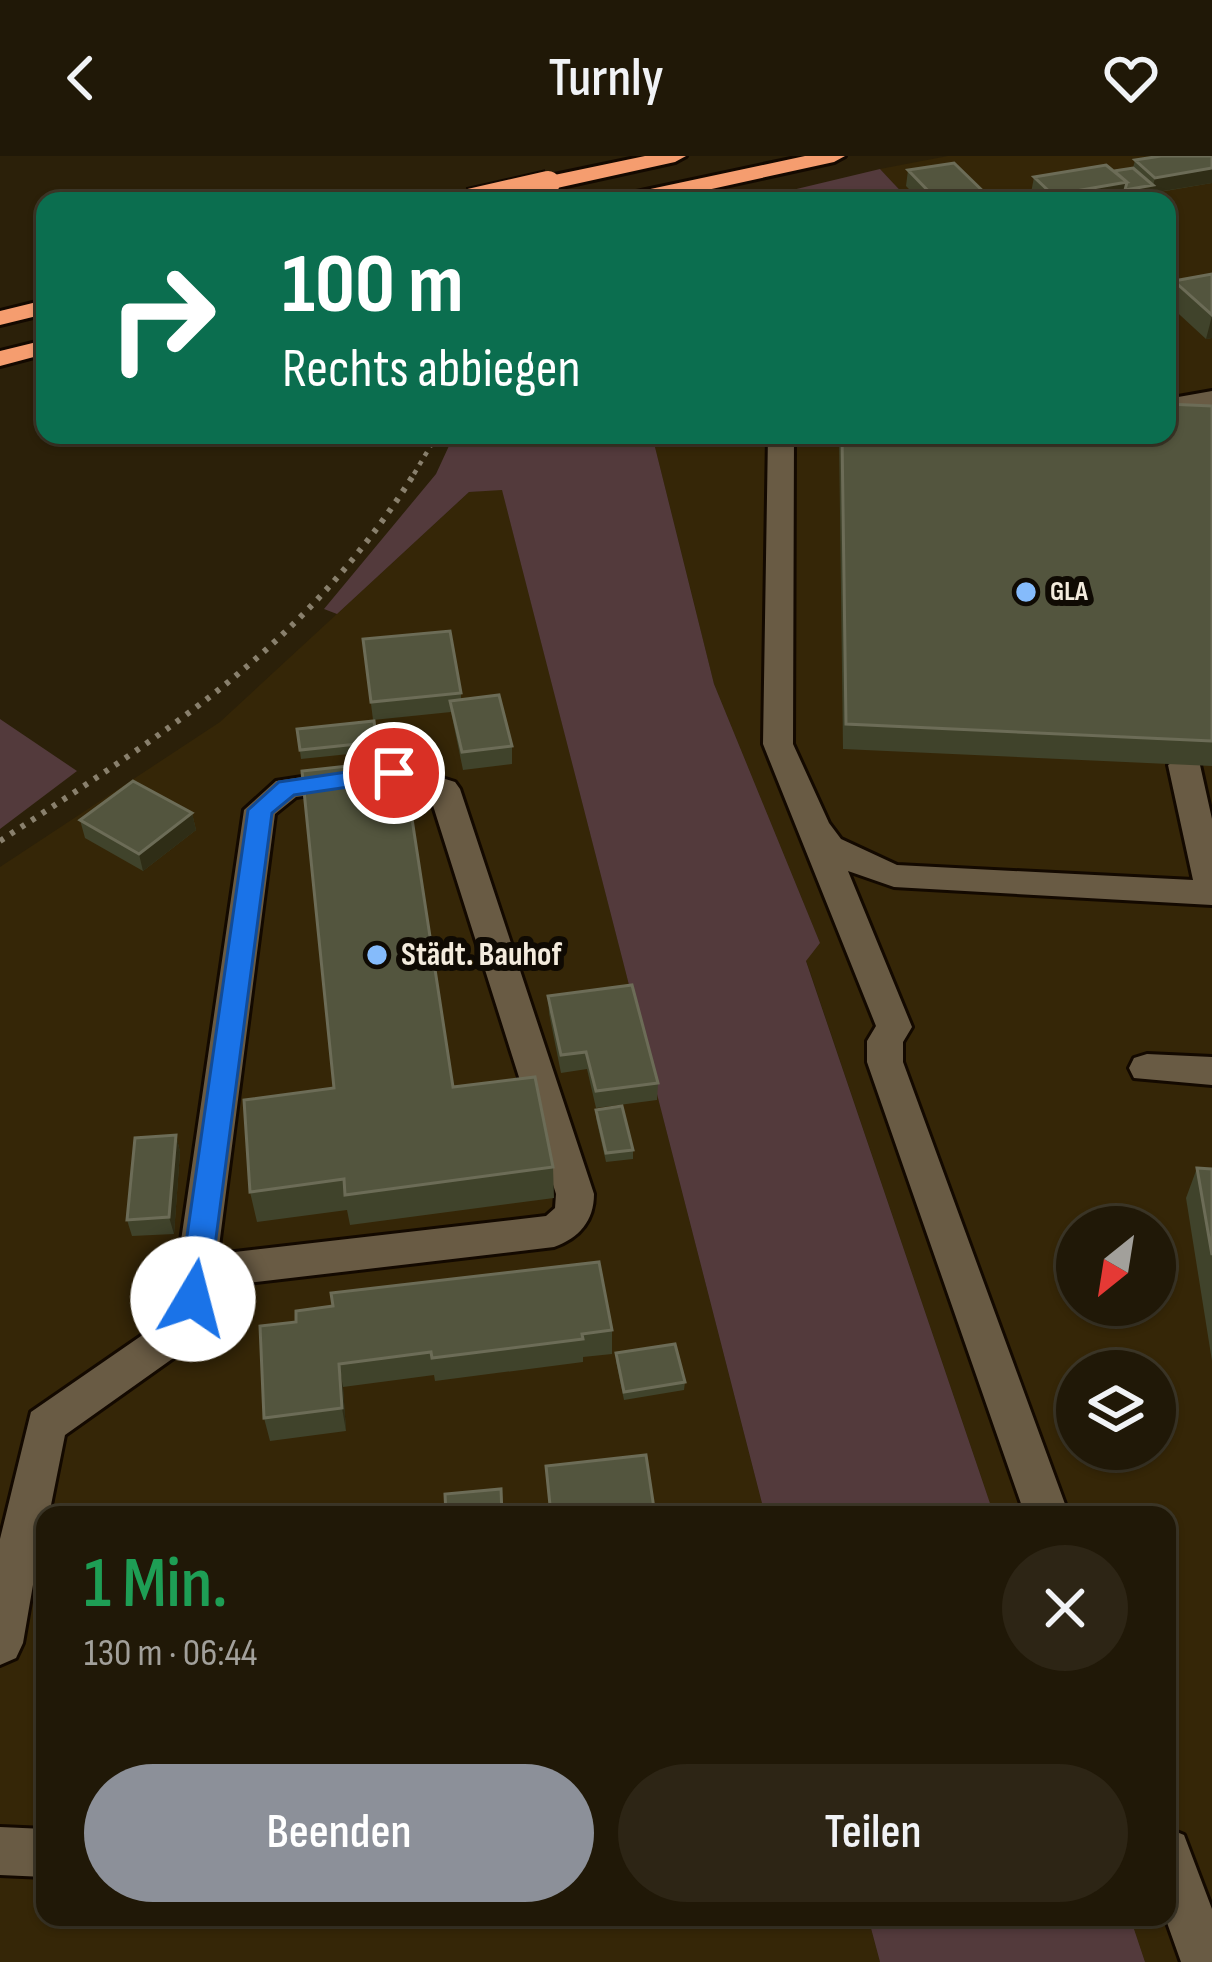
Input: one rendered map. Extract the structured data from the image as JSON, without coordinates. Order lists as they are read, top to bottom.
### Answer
{
  "places": ["GLA", "Städt. Bauhof"],
  "north": "bottom left",
  "page": {
    "header": "Turnly",
    "turn": ["100 m", "Rechts abbiegen"],
    "heading": ["1 Min.", "130 m · 06:44"],
    "buttons": ["Beenden", "Teilen"]
  }
}
